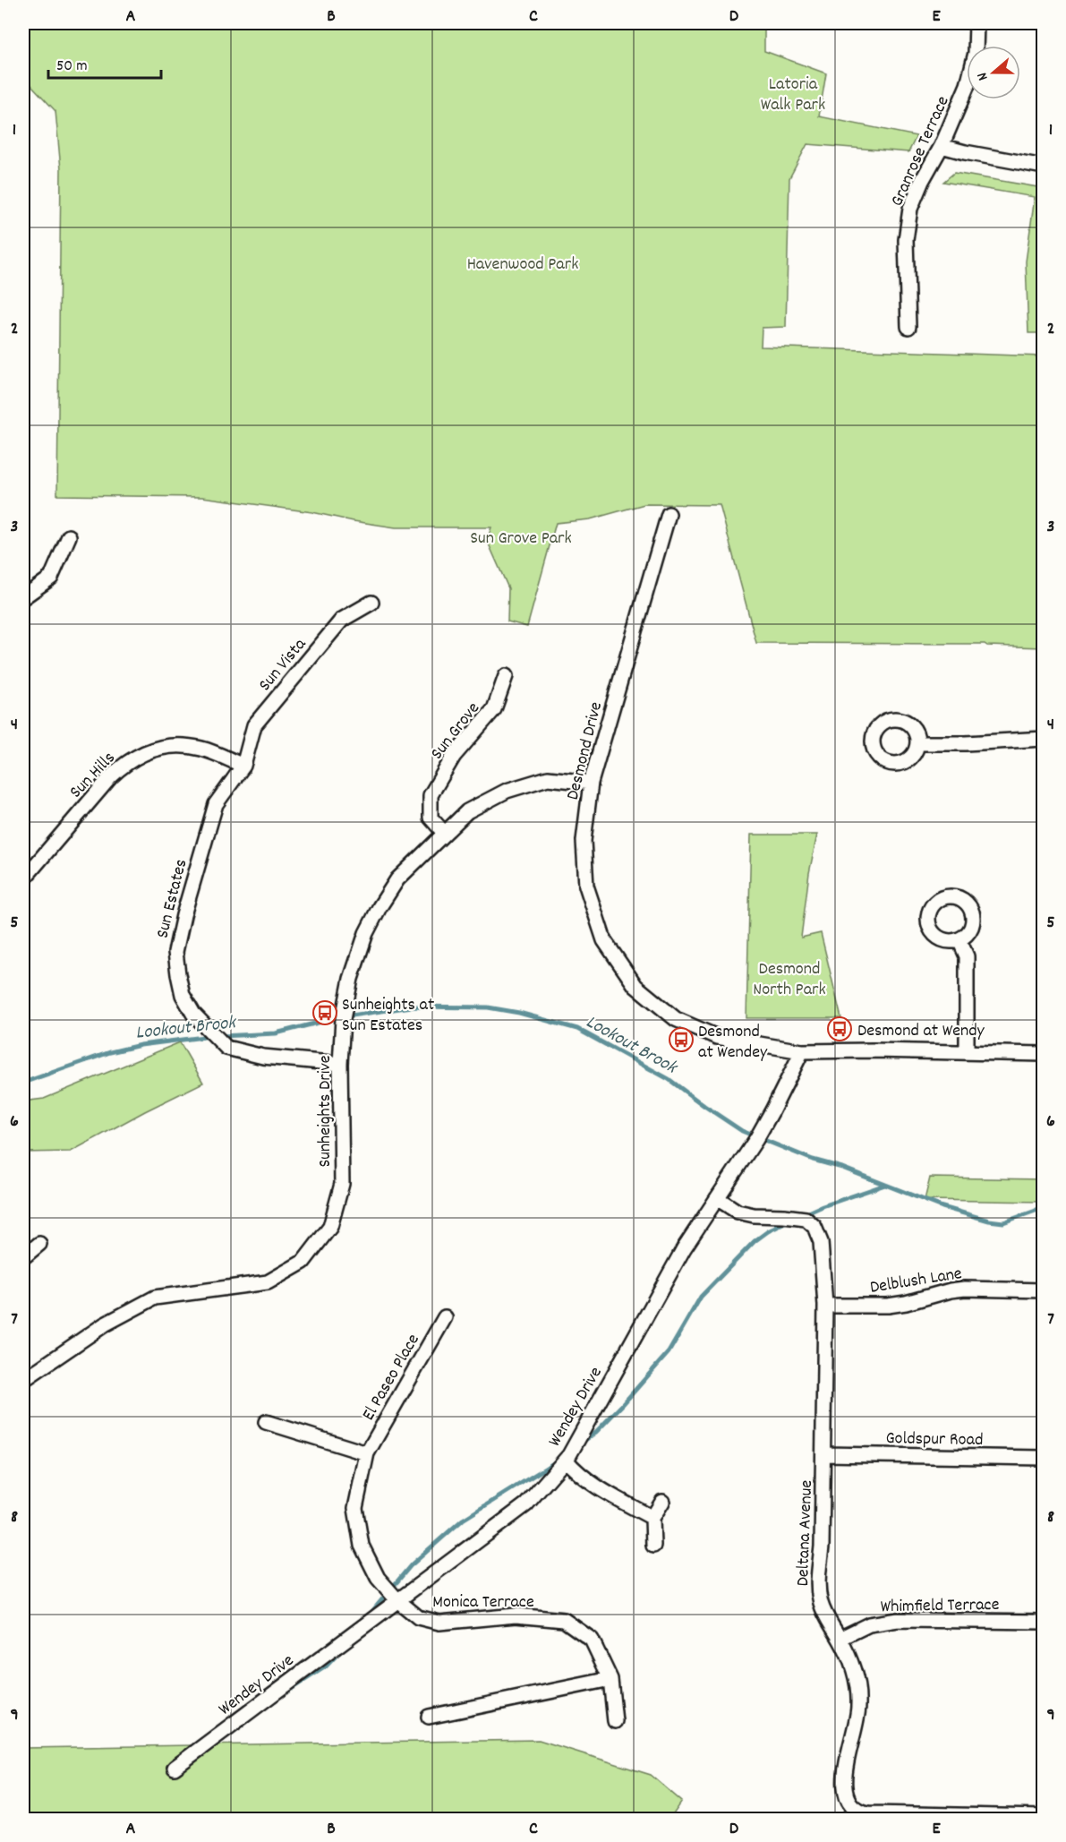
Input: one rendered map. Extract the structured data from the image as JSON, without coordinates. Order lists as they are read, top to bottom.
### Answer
{
  "streets": {
    "street": [
      "Granrose Terrace",
      "Sun Vista",
      "Sun Grove",
      "Desmond Drive",
      "Sun Hills",
      "Sun Estates",
      "Sunheights Drive",
      "Delblush Lane",
      "El Paseo Place",
      "Wendey Drive",
      "Goldspur Road",
      "Deltana Avenue",
      "Monica Terrace",
      "Whimfield Terrace"
    ]
  },
  "crossings": [
    ["Sun Vista", "Sun Hills"],
    ["Sun Vista", "Sun Estates"],
    ["Sun Grove", "Sunheights Drive"],
    ["Desmond Drive", "Sunheights Drive"],
    ["Desmond Drive", "Wendey Drive"],
    ["Sun Hills", "Sun Estates"],
    ["Sun Estates", "Sunheights Drive"],
    ["Delblush Lane", "Deltana Avenue"],
    ["El Paseo Place", "Wendey Drive"],
    ["El Paseo Place", "Monica Terrace"],
    ["Wendey Drive", "Deltana Avenue"],
    ["Wendey Drive", "Monica Terrace"],
    ["Goldspur Road", "Deltana Avenue"],
    ["Deltana Avenue", "Whimfield Terrace"]
  ],
  "water": ["Lookout Brook"],
  "parks": [
    "Latoria Walk Park",
    "Havenwood Park",
    "Sun Grove Park",
    "Desmond North Park"
  ],
  "places": {
    "bus stop": ["Sunheights at Sun Estates", "Desmond at Wendy", "Desmond at Wendey"]
  },
  "scale_bar": "50 m",
  "north": "left",
  "grid": {
    "columns": [
      "A",
      "B",
      "C",
      "D",
      "E"
    ],
    "rows": [
      "1",
      "2",
      "3",
      "4",
      "5",
      "6",
      "7",
      "8",
      "9"
    ]
  }
}
